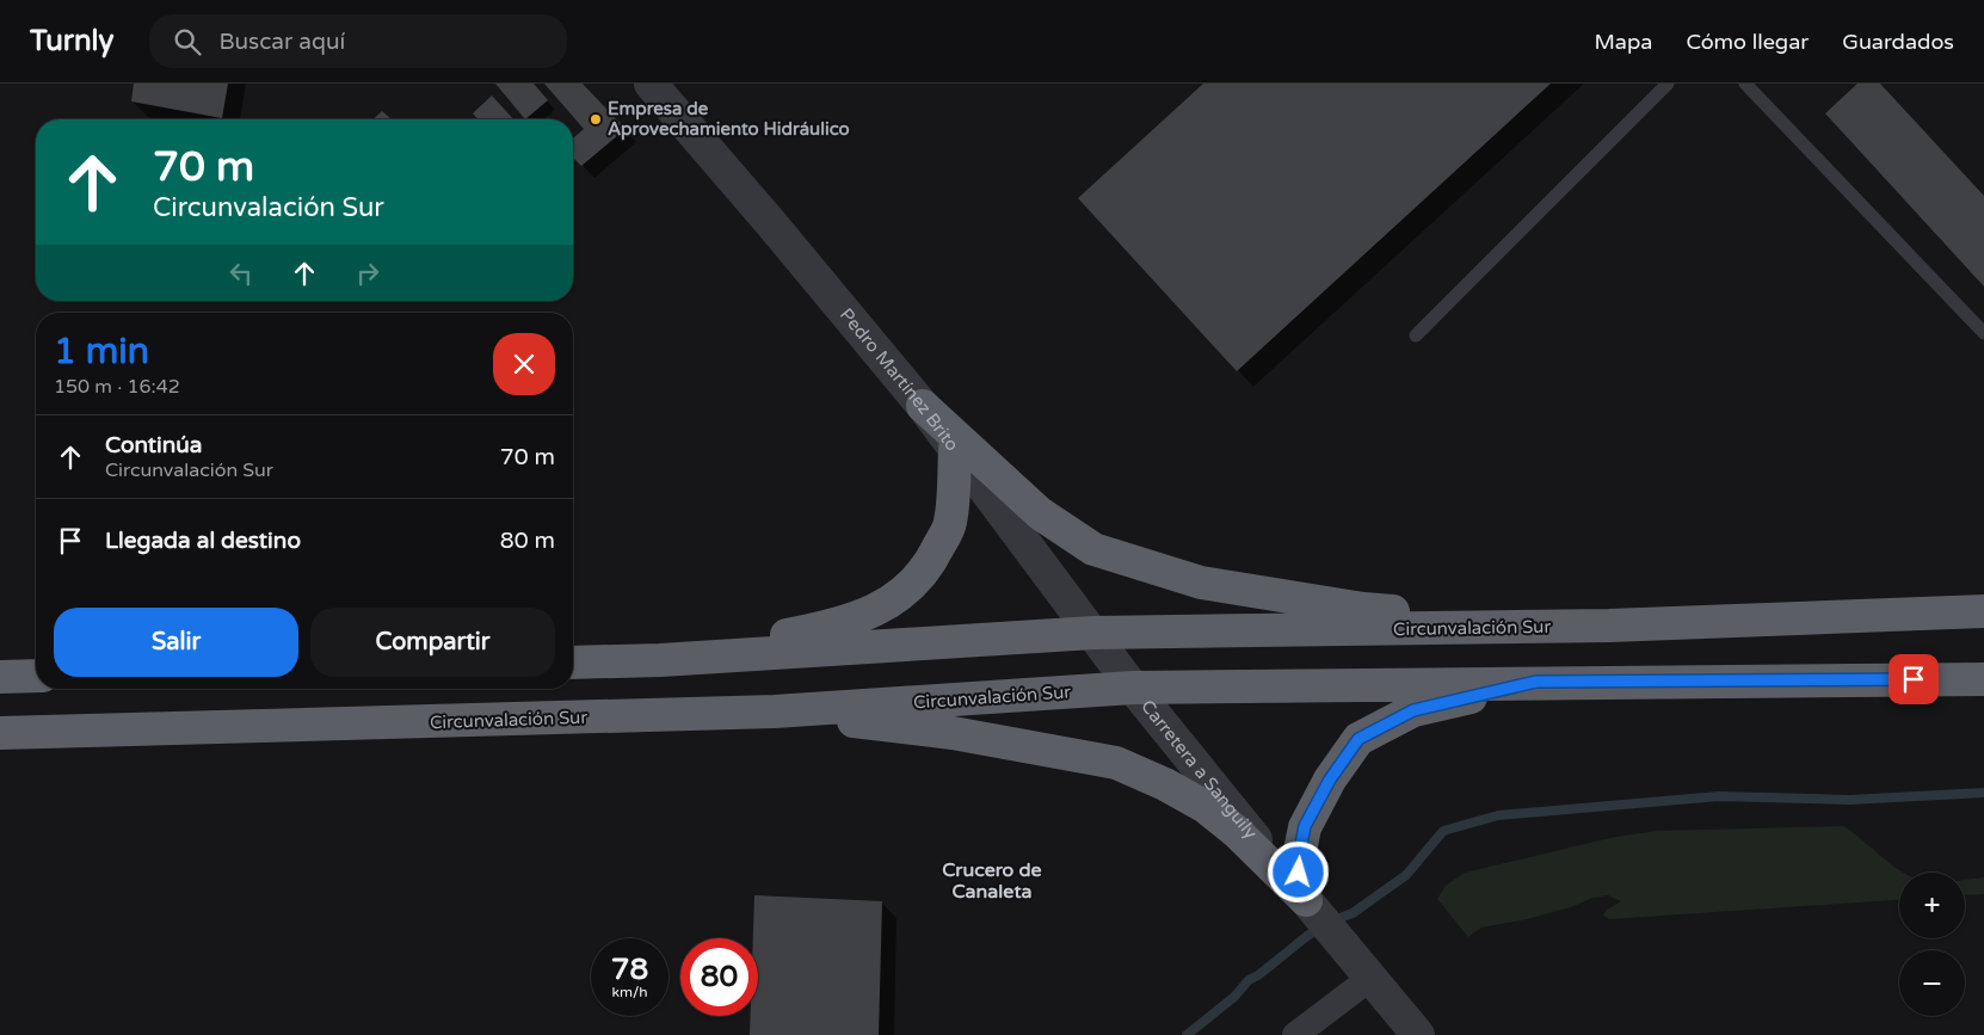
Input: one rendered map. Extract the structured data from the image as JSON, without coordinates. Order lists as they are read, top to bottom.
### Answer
{
  "streets": {
    "highway": ["Circunvalación Sur"],
    "street": ["Pedro Martínez Brito", "Carretera a Sanguily"]
  },
  "crossings": [
    ["Pedro Martínez Brito", "Circunvalación Sur"],
    ["Pedro Martínez Brito", "Carretera a Sanguily"],
    ["Circunvalación Sur", "Carretera a Sanguily"]
  ],
  "districts": ["Crucero de Canaleta"],
  "places": ["Empresa de Aprovechamiento Hidráulico"],
  "page": {
    "header": "Turnly",
    "search": "Buscar aquí",
    "nav": ["Mapa", "Cómo llegar", "Guardados"],
    "turn": ["70 m", "Circunvalación Sur"],
    "heading": ["1 min", "150 m · 16:42"],
    "list": [
      {
        "name": "Continúa",
        "note": "Circunvalación Sur",
        "value": "70 m"
      },
      {
        "name": "Llegada al destino",
        "value": "80 m"
      }
    ],
    "buttons": ["Salir", "Compartir"],
    "map_buttons": ["+", "−"],
    "speed": "78 km/h",
    "limit": "80"
  }
}
